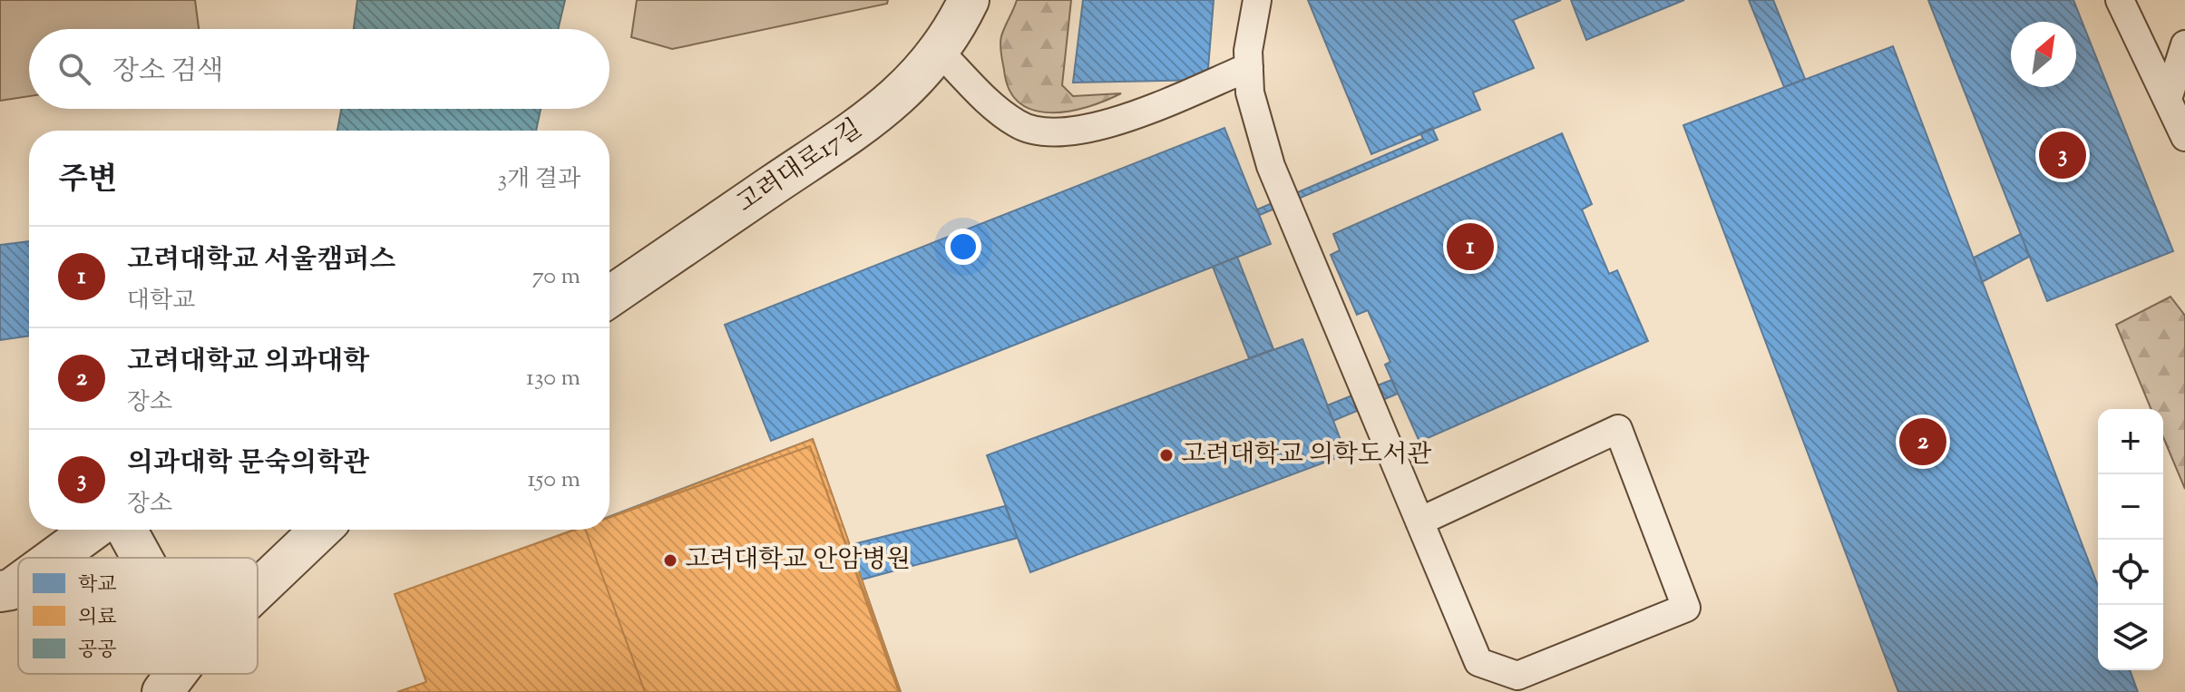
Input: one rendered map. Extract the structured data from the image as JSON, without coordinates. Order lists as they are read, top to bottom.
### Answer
{
  "streets": {
    "street": ["고려대로17길"]
  },
  "places": ["고려대학교 의학도서관", "고려대학교 안암병원"],
  "legend": ["학교", "의료", "공공"],
  "north": "top right",
  "page": {
    "search": "장소 검색",
    "pins": ["3", "1", "2"],
    "heading": ["주변", "3개 결과"],
    "list": [
      {
        "mark": "1",
        "name": "고려대학교 서울캠퍼스",
        "note": "대학교",
        "value": "70 m"
      },
      {
        "mark": "2",
        "name": "고려대학교 의과대학",
        "note": "장소",
        "value": "130 m"
      },
      {
        "mark": "3",
        "name": "의과대학 문숙의학관",
        "note": "장소",
        "value": "150 m"
      }
    ],
    "map_buttons": ["+", "−"]
  }
}
